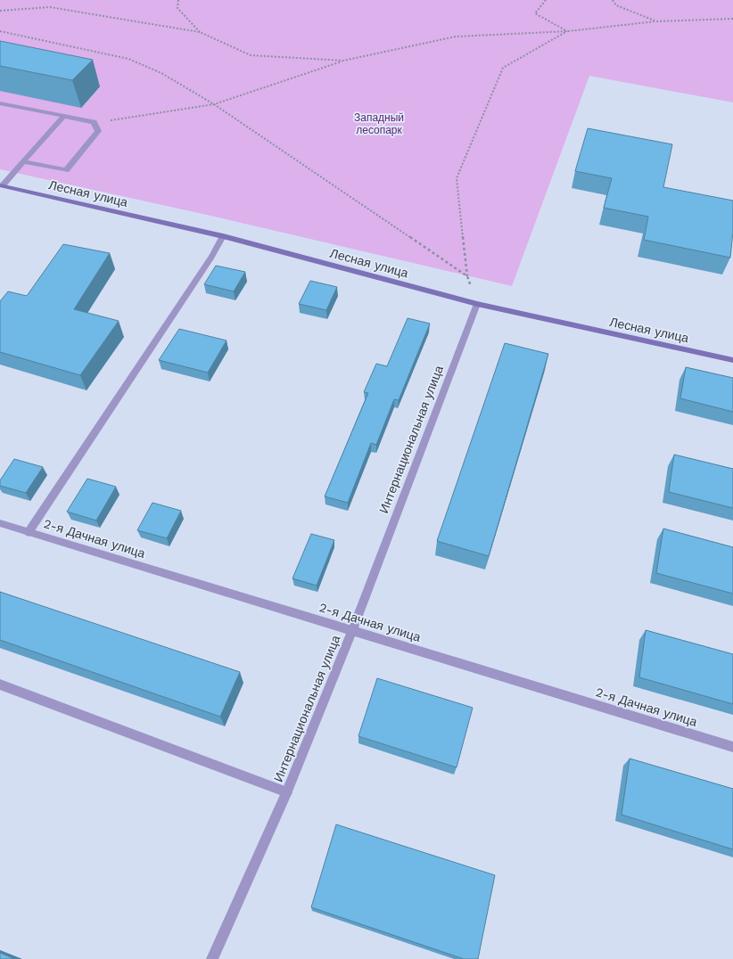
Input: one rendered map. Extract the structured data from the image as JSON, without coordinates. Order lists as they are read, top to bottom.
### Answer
{
  "streets": {
    "street": ["Лесная улица", "Интернациональная улица", "2-я Дачная улица"]
  },
  "crossings": [
    ["Лесная улица", "Интернациональная улица"],
    ["Интернациональная улица", "2-я Дачная улица"]
  ],
  "parks": ["Западный лесопарк"]
}
